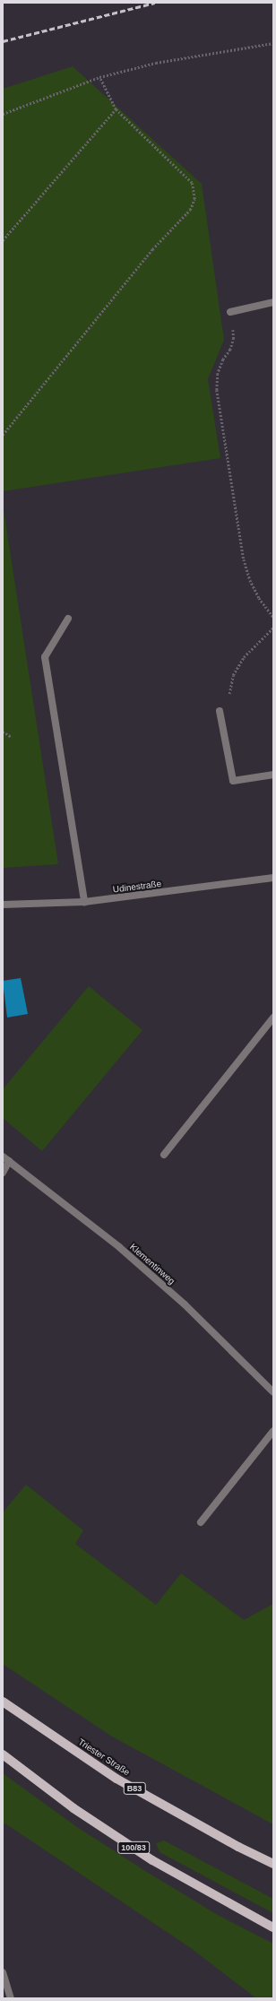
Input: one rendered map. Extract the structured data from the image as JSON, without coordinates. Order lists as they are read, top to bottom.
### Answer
{
  "streets": {
    "main road": ["Triester Straße", "B83", "100/83"],
    "street": ["Udinestraße", "Klementinweg"]
  }
}
